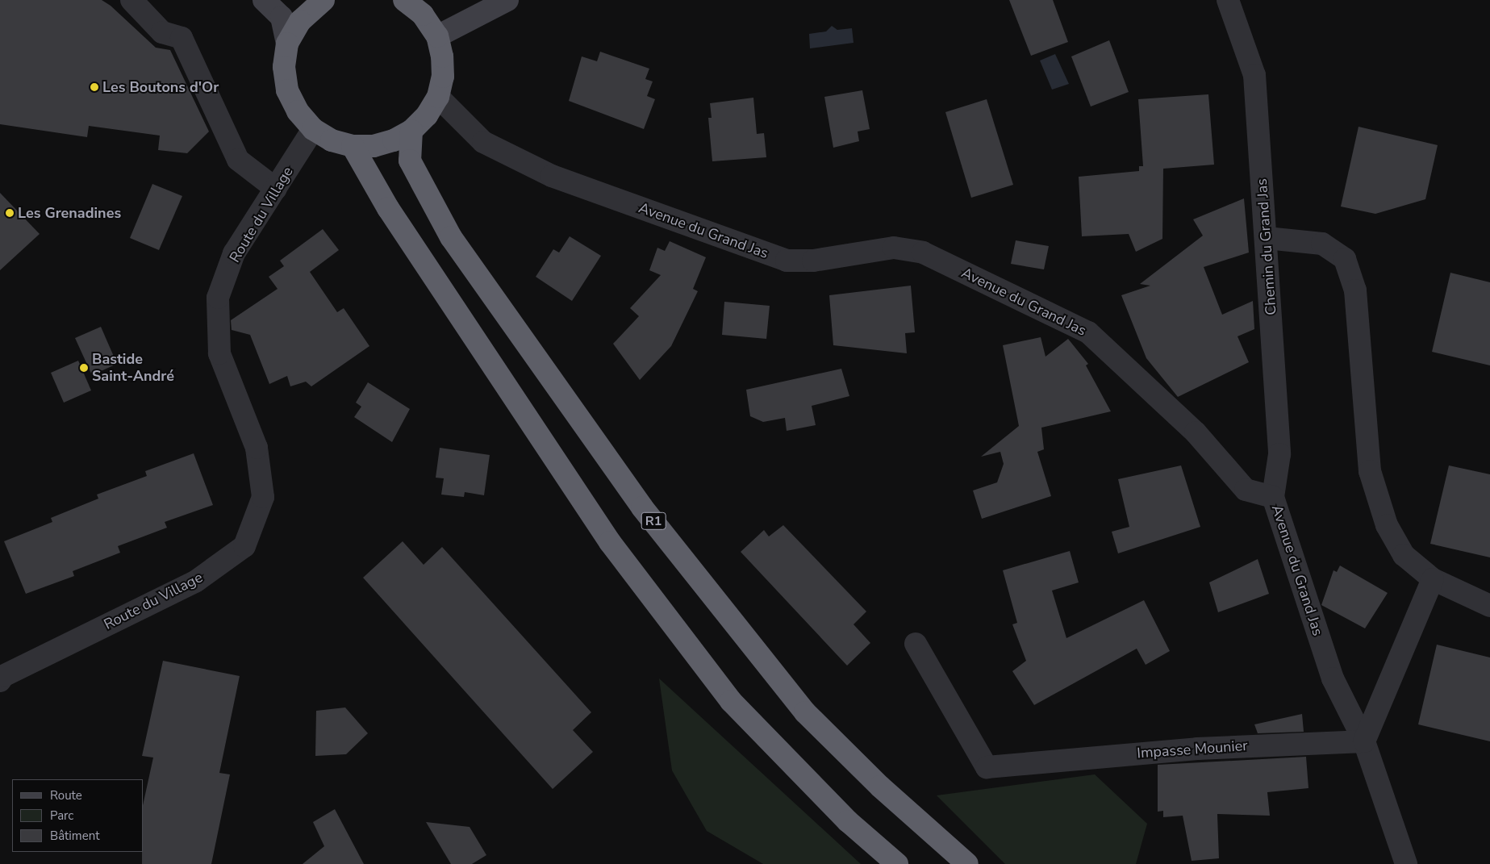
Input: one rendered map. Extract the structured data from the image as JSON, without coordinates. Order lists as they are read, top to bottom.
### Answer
{
  "streets": {
    "highway": ["R1"],
    "street": [
      "Route du Village",
      "Avenue du Grand Jas",
      "Chemin du Grand Jas",
      "Impasse Mounier"
    ]
  },
  "crossings": [
    ["Avenue du Grand Jas", "Chemin du Grand Jas"],
    ["Avenue du Grand Jas", "Impasse Mounier"]
  ],
  "places": ["Les Boutons d'Or", "Les Grenadines", "Bastide Saint-André"],
  "legend": ["Route", "Parc", "Bâtiment"]
}
